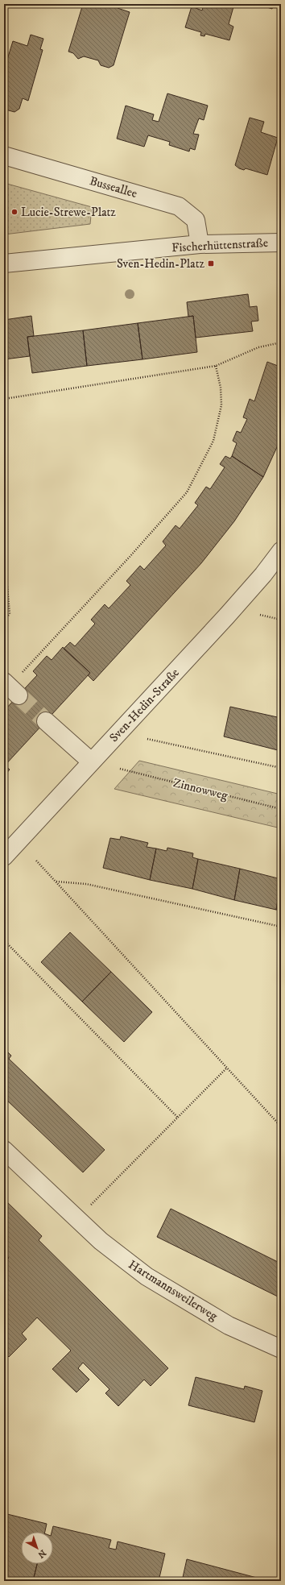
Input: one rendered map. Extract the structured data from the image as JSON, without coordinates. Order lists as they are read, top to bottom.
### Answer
{
  "streets": {
    "street": [
      "Busseallee",
      "Fischerhüttenstraße",
      "Sven-Hedin-Straße",
      "Hartmannsweilerweg"
    ],
    "path": ["Zinnowweg"]
  },
  "crossings": [
    ["Busseallee", "Fischerhüttenstraße"]
  ],
  "places": {
    "other": ["Lucie-Strewe-Platz"],
    "transit": ["Sven-Hedin-Platz"]
  },
  "north": "bottom right"
}
